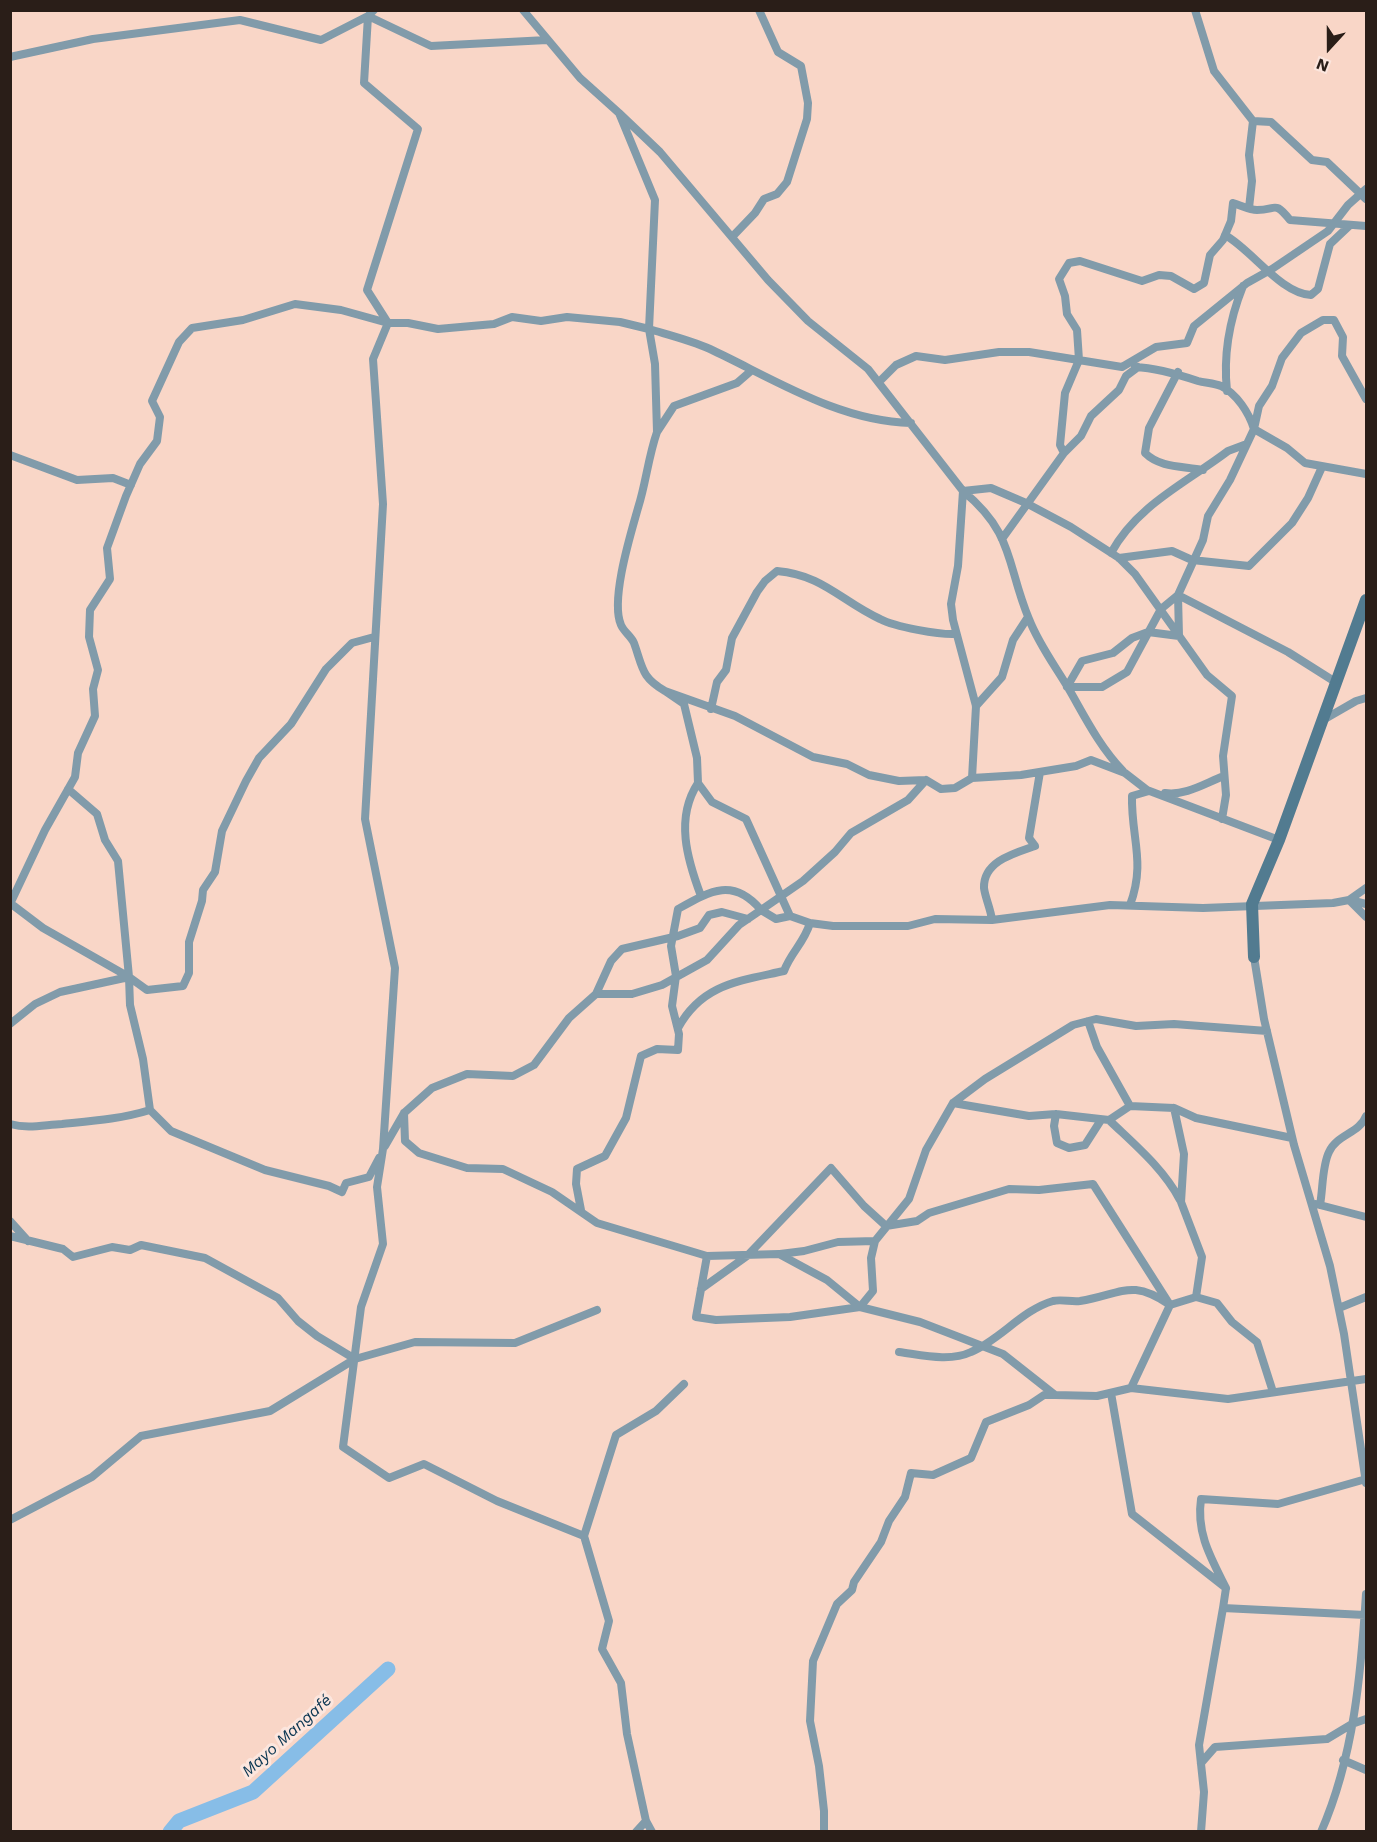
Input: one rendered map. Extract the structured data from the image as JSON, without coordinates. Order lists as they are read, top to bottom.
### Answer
{
  "water": ["Mayo Mangafé"],
  "north": "bottom"
}
